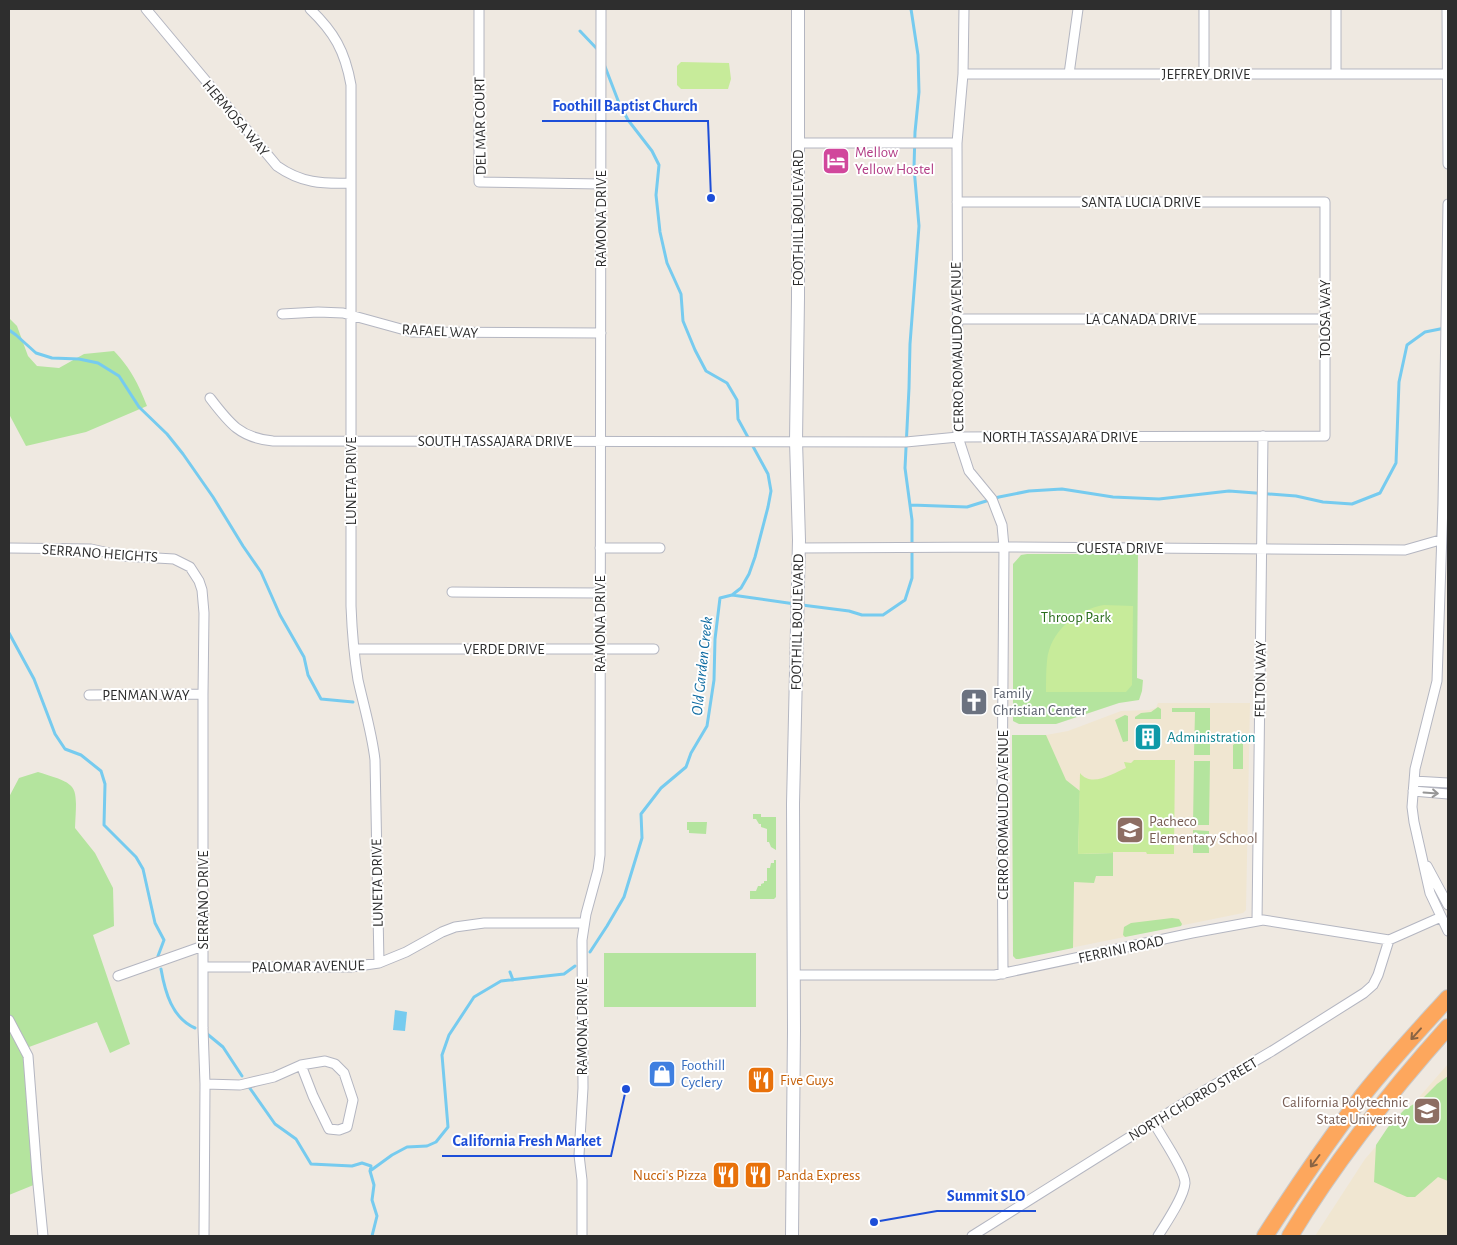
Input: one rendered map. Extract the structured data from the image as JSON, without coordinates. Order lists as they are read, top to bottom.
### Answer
{
  "streets": {
    "street": [
      "JEFFREY DRIVE",
      "HERMOSA WAY",
      "DEL MAR COURT",
      "SANTA LUCIA DRIVE",
      "FOOTHILL BOULEVARD",
      "RAMONA DRIVE",
      "LA CANADA DRIVE",
      "TOLOSA WAY",
      "RAFAEL WAY",
      "CERRO ROMAULDO AVENUE",
      "NORTH TASSAJARA DRIVE",
      "SOUTH TASSAJARA DRIVE",
      "LUNETA DRIVE",
      "CUESTA DRIVE",
      "SERRANO HEIGHTS",
      "VERDE DRIVE",
      "FELTON WAY",
      "PENMAN WAY",
      "SERRANO DRIVE",
      "FERRINI ROAD",
      "PALOMAR AVENUE",
      "NORTH CHORRO STREET"
    ]
  },
  "crossings": [
    ["JEFFREY DRIVE", "CERRO ROMAULDO AVENUE"],
    ["HERMOSA WAY", "LUNETA DRIVE"],
    ["DEL MAR COURT", "RAMONA DRIVE"],
    ["SANTA LUCIA DRIVE", "TOLOSA WAY"],
    ["SANTA LUCIA DRIVE", "CERRO ROMAULDO AVENUE"],
    ["FOOTHILL BOULEVARD", "NORTH TASSAJARA DRIVE"],
    ["FOOTHILL BOULEVARD", "SOUTH TASSAJARA DRIVE"],
    ["FOOTHILL BOULEVARD", "CUESTA DRIVE"],
    ["FOOTHILL BOULEVARD", "FERRINI ROAD"],
    ["RAMONA DRIVE", "RAFAEL WAY"],
    ["RAMONA DRIVE", "SOUTH TASSAJARA DRIVE"],
    ["RAMONA DRIVE", "VERDE DRIVE"],
    ["RAMONA DRIVE", "PALOMAR AVENUE"],
    ["LA CANADA DRIVE", "TOLOSA WAY"],
    ["LA CANADA DRIVE", "CERRO ROMAULDO AVENUE"],
    ["TOLOSA WAY", "NORTH TASSAJARA DRIVE"],
    ["RAFAEL WAY", "LUNETA DRIVE"],
    ["CERRO ROMAULDO AVENUE", "NORTH TASSAJARA DRIVE"],
    ["CERRO ROMAULDO AVENUE", "CUESTA DRIVE"],
    ["CERRO ROMAULDO AVENUE", "FERRINI ROAD"],
    ["NORTH TASSAJARA DRIVE", "SOUTH TASSAJARA DRIVE"],
    ["NORTH TASSAJARA DRIVE", "FELTON WAY"],
    ["SOUTH TASSAJARA DRIVE", "LUNETA DRIVE"],
    ["LUNETA DRIVE", "VERDE DRIVE"],
    ["LUNETA DRIVE", "PALOMAR AVENUE"],
    ["CUESTA DRIVE", "FELTON WAY"],
    ["SERRANO HEIGHTS", "SERRANO DRIVE"],
    ["FELTON WAY", "FERRINI ROAD"],
    ["PENMAN WAY", "SERRANO DRIVE"],
    ["SERRANO DRIVE", "PALOMAR AVENUE"],
    ["FERRINI ROAD", "NORTH CHORRO STREET"]
  ],
  "water": ["Old Garden Creek"],
  "parks": ["Throop Park"],
  "places": {
    "hotel": ["Mellow Yellow Hostel"],
    "other": ["Foothill Baptist Church", "California Fresh Market", "Summit SLO"],
    "church": ["Family Christian Center"],
    "building": ["Administration"],
    "school or university": ["Pacheco Elementary School", "California Polytechnic State University"],
    "shop": ["Foothill Cyclery"],
    "restaurant": ["Five Guys", "Nucci's Pizza", "Panda Express"]
  }
}
